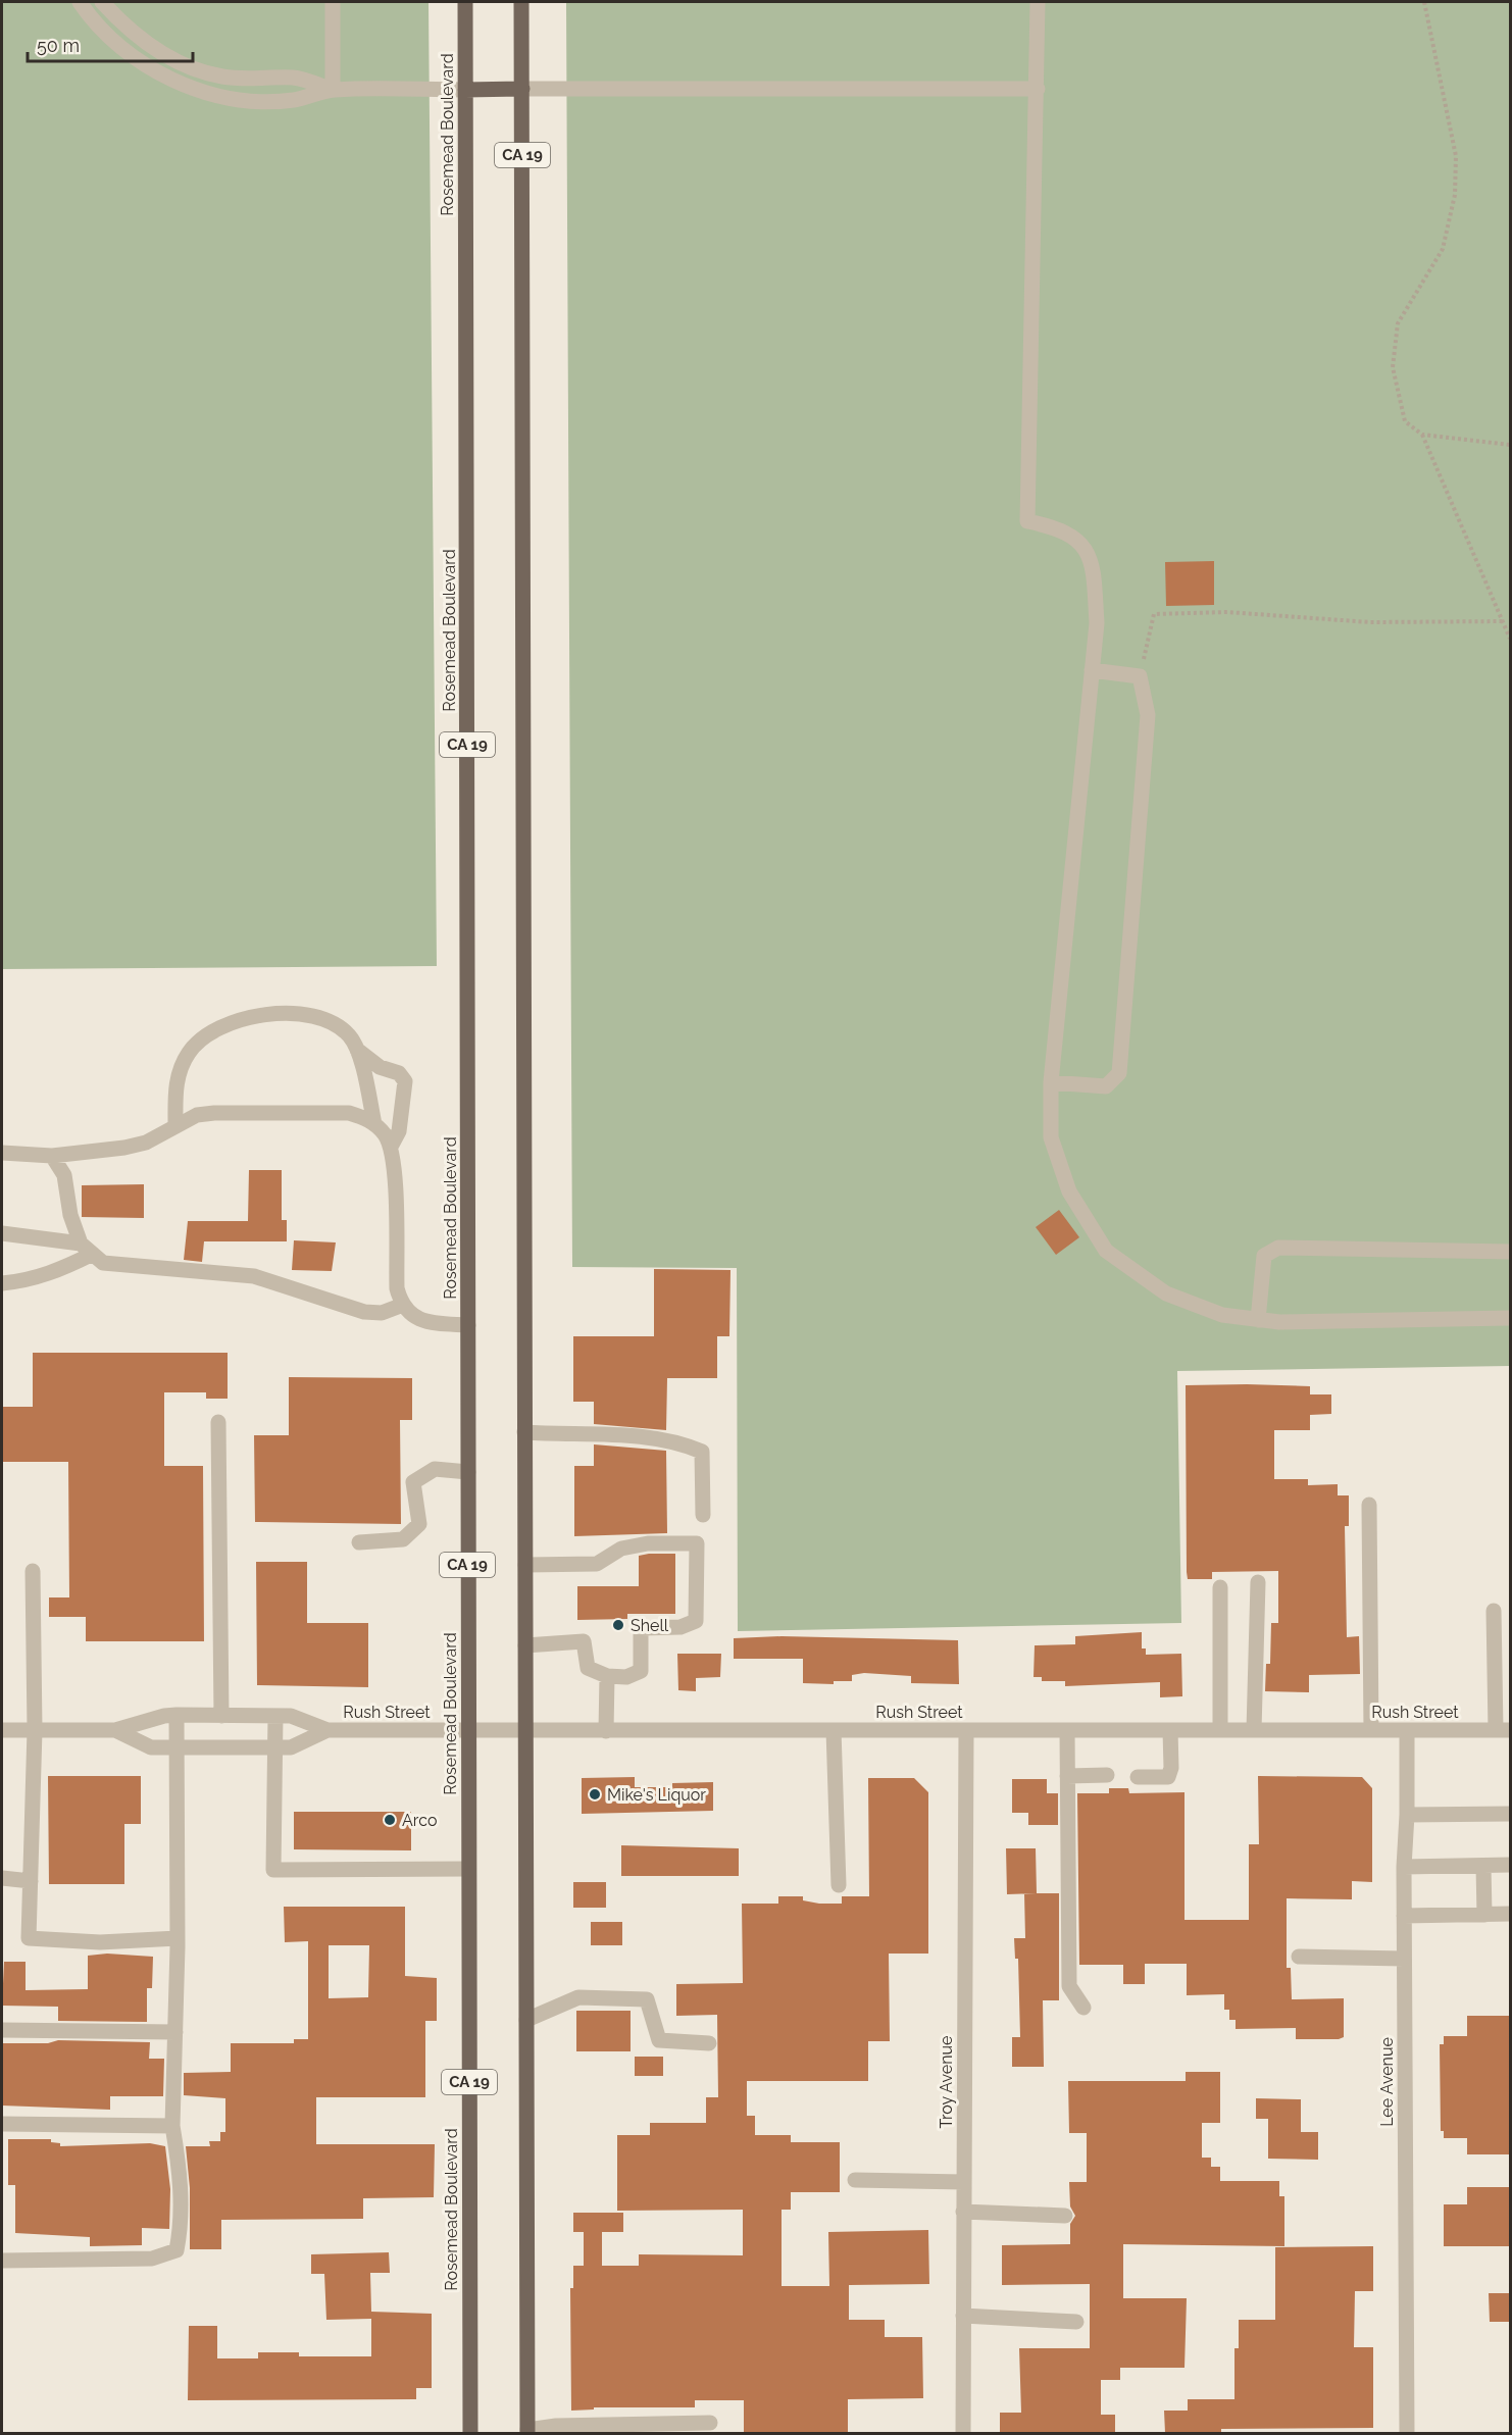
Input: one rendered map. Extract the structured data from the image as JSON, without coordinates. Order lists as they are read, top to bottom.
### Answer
{
  "streets": {
    "main road": ["Rosemead Boulevard", "CA 19"],
    "street": ["Rush Street", "Troy Avenue", "Lee Avenue"]
  },
  "crossings": [
    ["Rosemead Boulevard", "Rush Street"],
    ["CA 19", "Rush Street"],
    ["Rush Street", "Troy Avenue"],
    ["Rush Street", "Lee Avenue"]
  ],
  "places": ["Shell", "Mike's Liquor", "Arco"],
  "scale_bar": "50 m"
}
